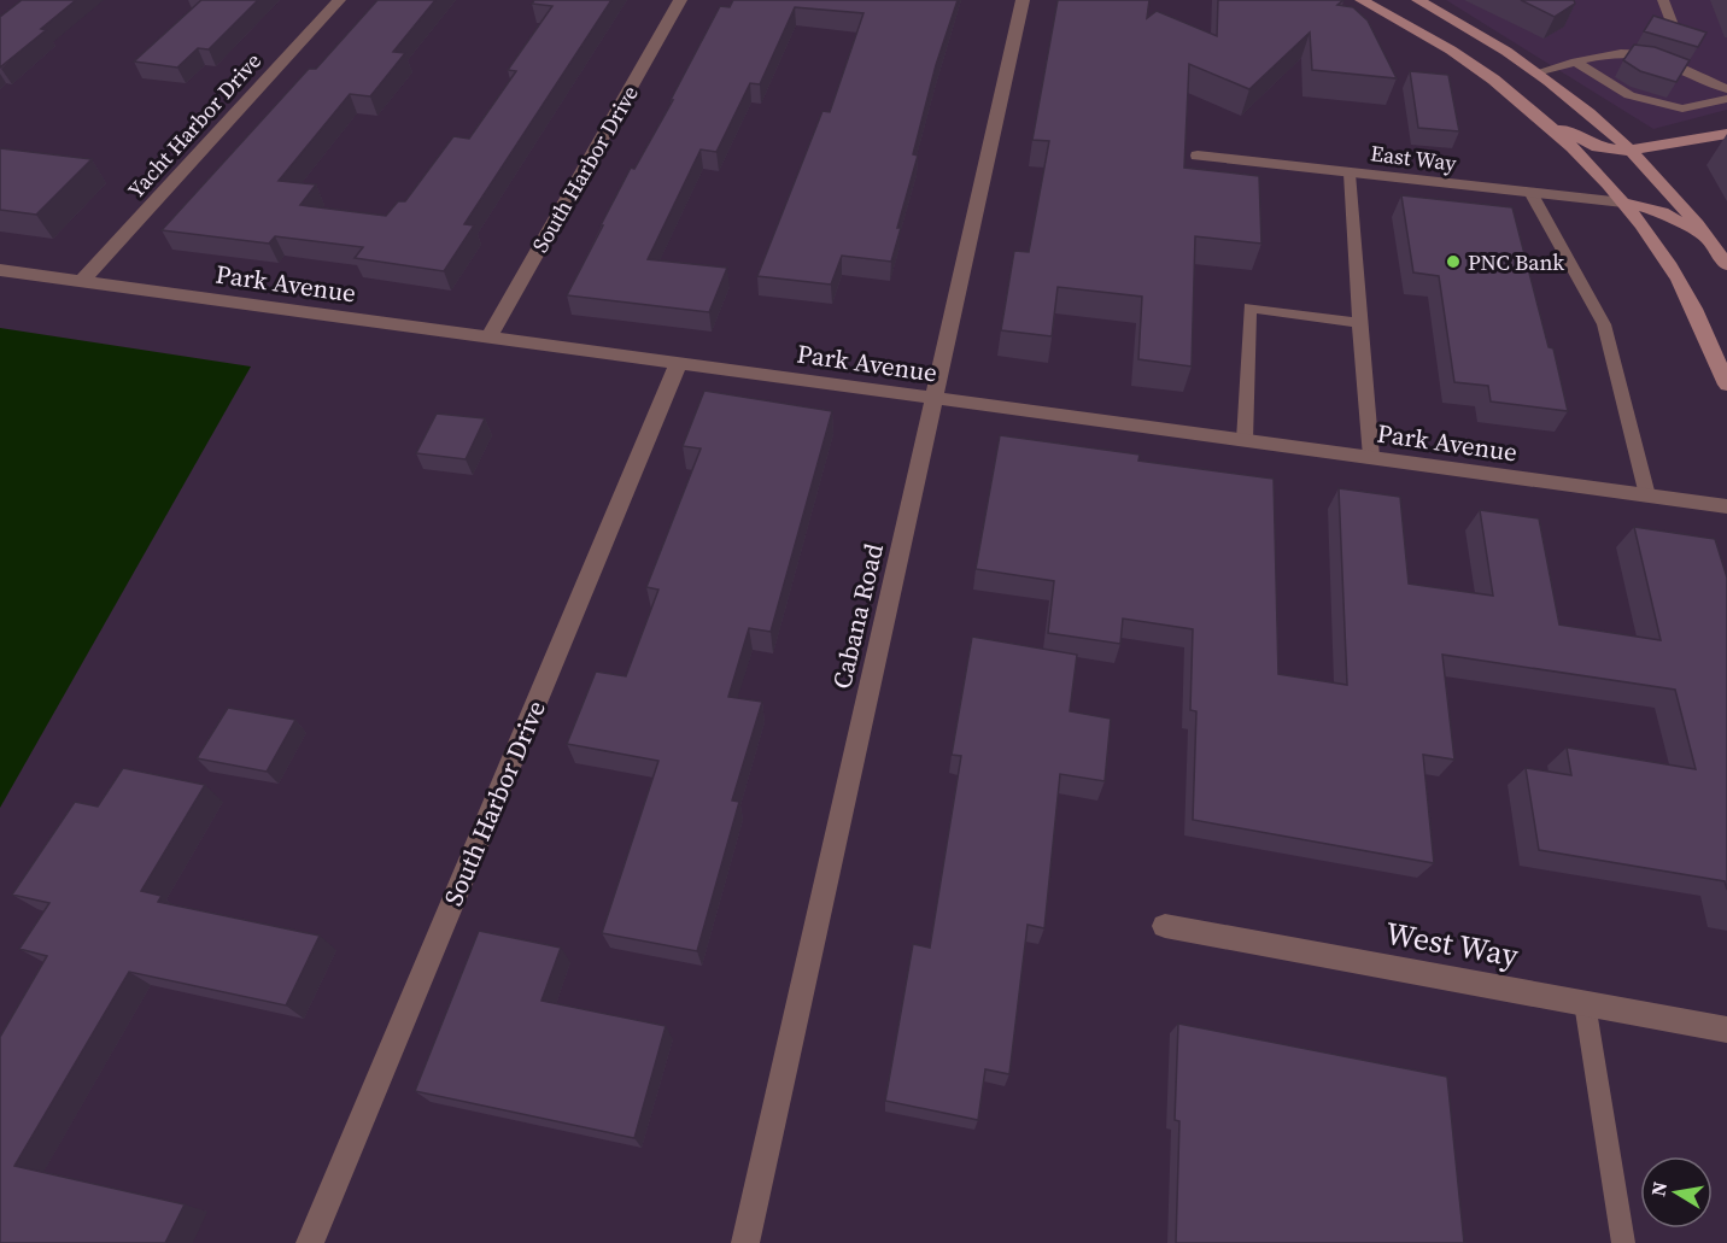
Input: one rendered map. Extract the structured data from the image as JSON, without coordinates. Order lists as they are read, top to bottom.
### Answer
{
  "streets": {
    "street": [
      "Yacht Harbor Drive",
      "East Way",
      "South Harbor Drive",
      "Park Avenue",
      "Cabana Road",
      "West Way"
    ]
  },
  "crossings": [
    ["Yacht Harbor Drive", "Park Avenue"],
    ["South Harbor Drive", "Park Avenue"],
    ["Park Avenue", "Cabana Road"]
  ],
  "places": ["PNC Bank"],
  "north": "left"
}
